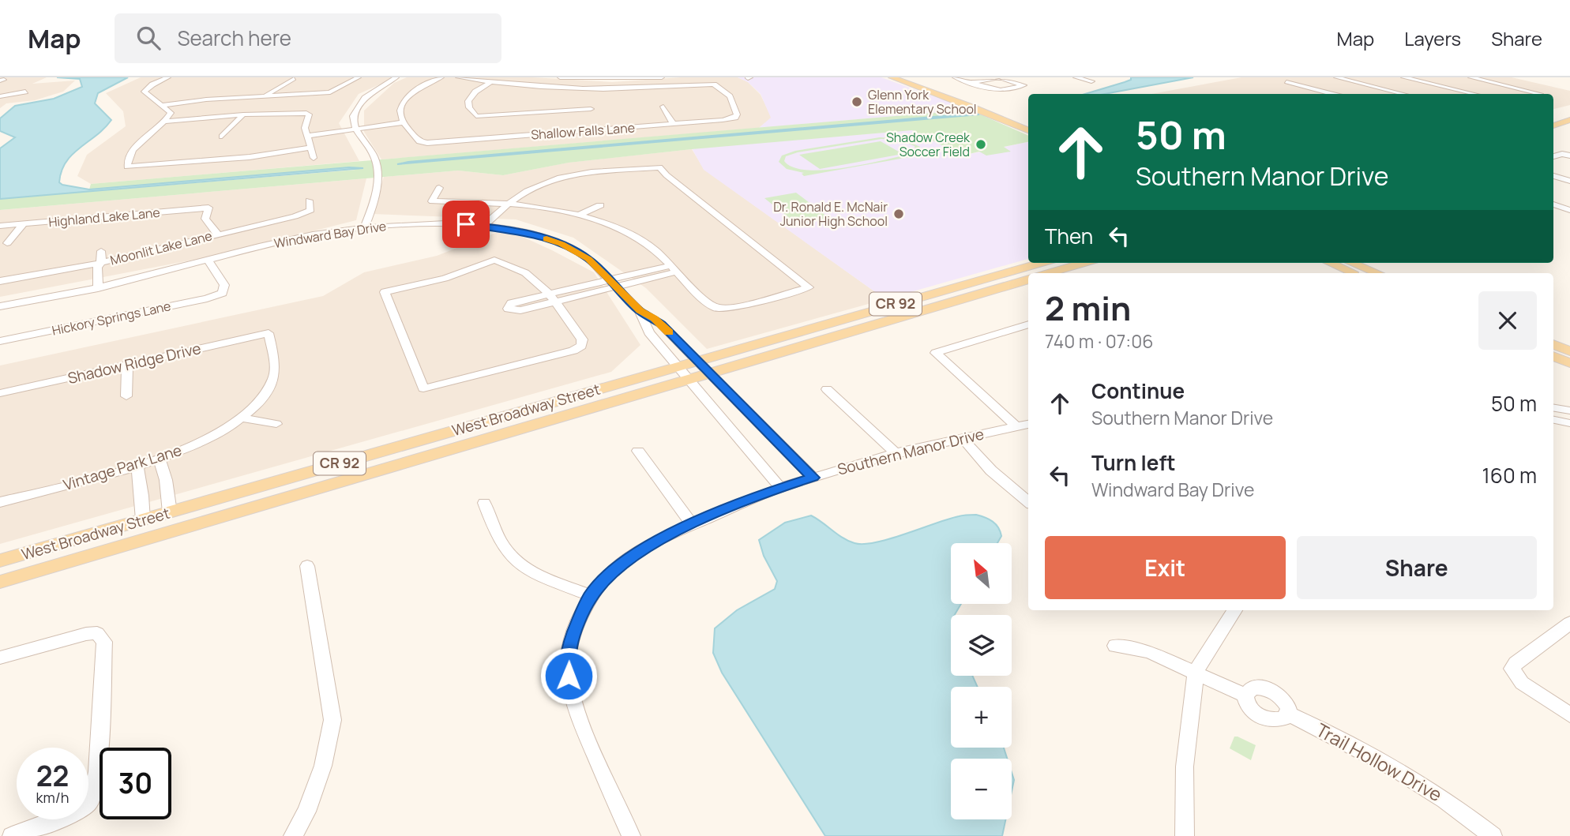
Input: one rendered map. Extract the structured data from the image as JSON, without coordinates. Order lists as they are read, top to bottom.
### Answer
{
  "streets": {
    "main road": ["CR 92", "West Broadway Street"],
    "street": [
      "Shallow Falls Lane",
      "Highland Lake Lane",
      "Windward Bay Drive",
      "Moonlit Lake Lane",
      "Hickory Springs Lane",
      "Shadow Ridge Drive",
      "Southern Manor Drive",
      "Vintage Park Lane",
      "Trail Hollow Drive"
    ]
  },
  "crossings": [
    ["Highland Lake Lane", "Moonlit Lake Lane"],
    ["Windward Bay Drive", "Hickory Springs Lane"],
    ["Windward Bay Drive", "West Broadway Street"],
    ["Windward Bay Drive", "Southern Manor Drive"],
    ["Shadow Ridge Drive", "Vintage Park Lane"]
  ],
  "places": ["Glenn York Elementary School", "Shadow Creek Soccer Field", "Dr. Ronald E. McNair Junior High School"],
  "north": "top left",
  "page": {
    "header": "Map",
    "search": "Search here",
    "nav": ["Map", "Layers", "Share"],
    "turn": ["50 m", "Southern Manor Drive"],
    "then": "Then",
    "heading": ["2 min", "740 m · 07:06"],
    "list": [
      {
        "name": "Continue",
        "note": "Southern Manor Drive",
        "value": "50 m"
      },
      {
        "name": "Turn left",
        "note": "Windward Bay Drive",
        "value": "160 m"
      }
    ],
    "buttons": ["Exit", "Share"],
    "map_buttons": ["+", "−"],
    "speed": "22 km/h",
    "limit": "30"
  }
}
